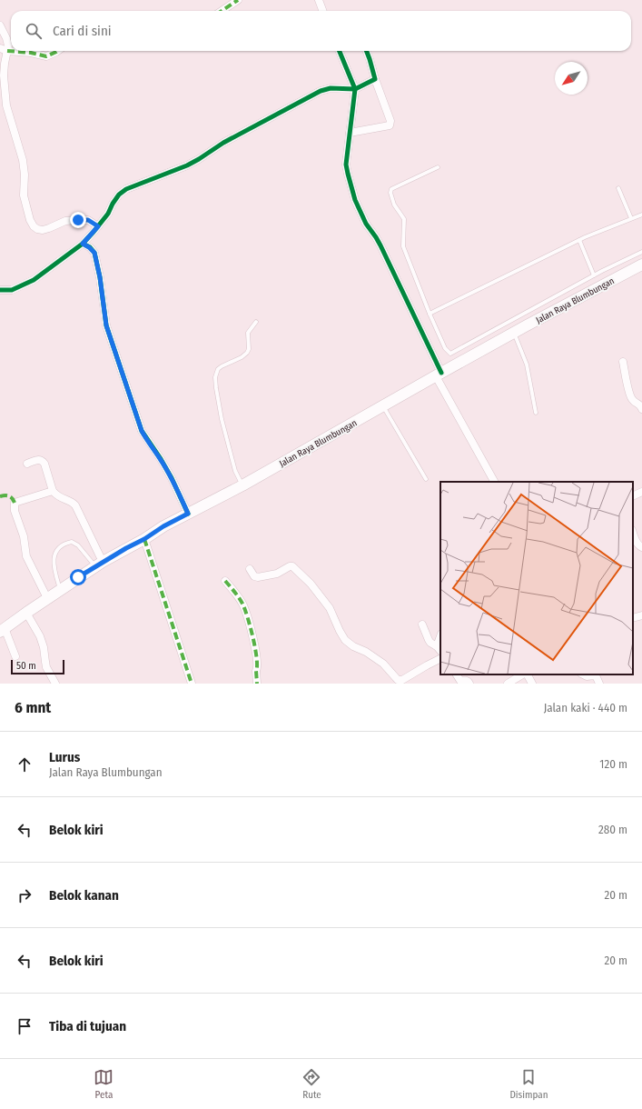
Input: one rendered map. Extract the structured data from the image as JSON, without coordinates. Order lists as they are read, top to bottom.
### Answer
{
  "streets": {
    "main road": ["Jalan Raya Blumbungan"]
  },
  "scale_bar": "50 m",
  "north": "bottom left",
  "page": {
    "search": "Cari di sini",
    "scale": "50 m",
    "heading": ["6 mnt", "Jalan kaki · 440 m"],
    "list": [
      ["Lurus", "Jalan Raya Blumbungan", "120 m"],
      ["Belok kiri", "280 m"],
      ["Belok kanan", "20 m"],
      ["Belok kiri", "20 m"],
      "Tiba di tujuan"
    ],
    "nav": ["Peta", "Rute", "Disimpan"]
  }
}
